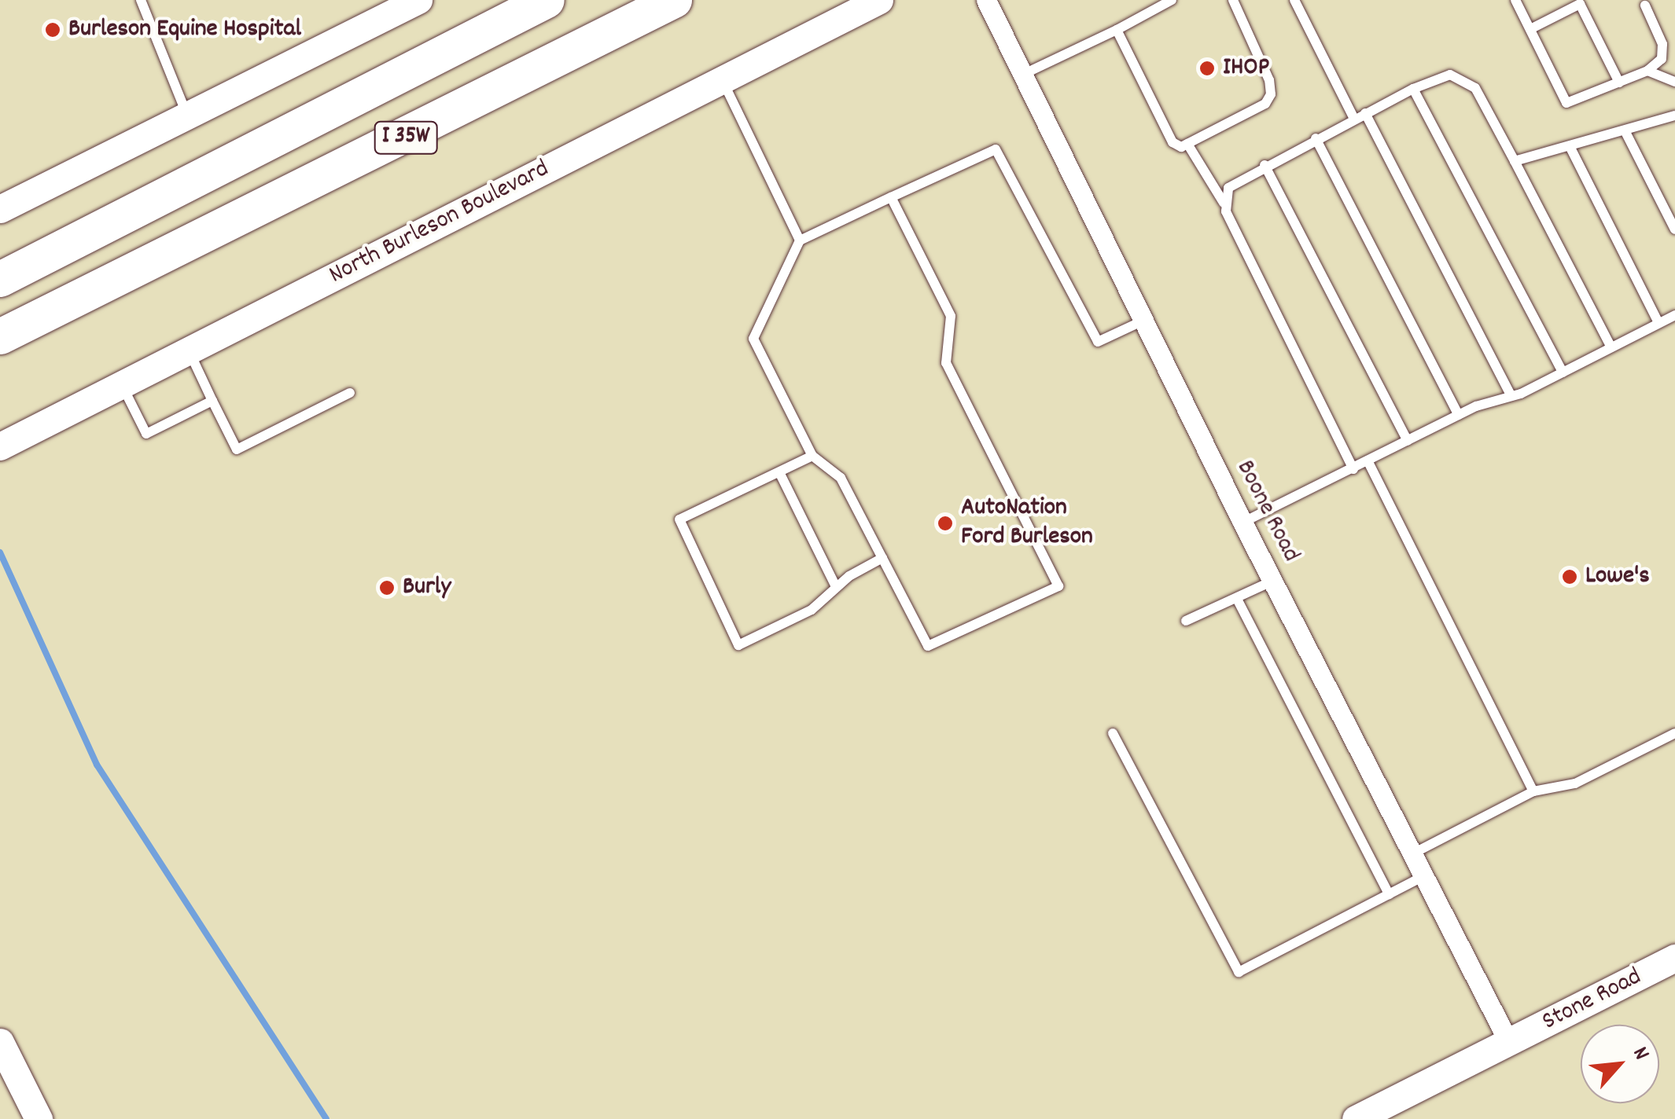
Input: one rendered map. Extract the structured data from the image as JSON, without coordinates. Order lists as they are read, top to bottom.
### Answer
{
  "streets": {
    "highway": ["I 35W"],
    "main road": ["North Burleson Boulevard", "Stone Road"],
    "street": ["Boone Road"]
  },
  "crossings": [
    ["Boone Road", "Stone Road"]
  ],
  "places": [
    "Burleson Equine Hospital",
    "IHOP",
    "AutoNation Ford Burleson",
    "Lowe's",
    "Burly"
  ],
  "north": "top right"
}
